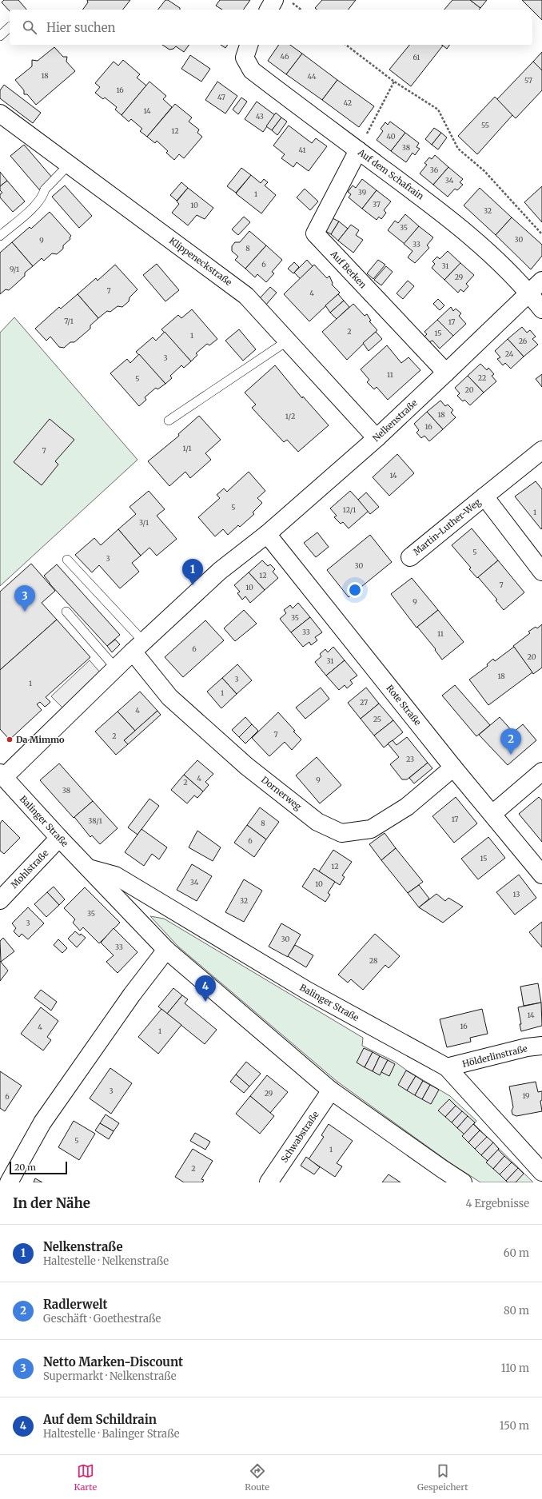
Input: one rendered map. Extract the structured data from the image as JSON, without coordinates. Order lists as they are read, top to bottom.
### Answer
{
  "streets": {
    "street": [
      "Auf dem Schafrain",
      "Klippeneckstraße",
      "Auf Berken",
      "Nelkenstraße",
      "Martin-Luther-Weg",
      "Rote Straße",
      "Dornerweg",
      "Balinger Straße",
      "Mohlstraße",
      "Hölderlinstraße",
      "Schwabstraße"
    ]
  },
  "crossings": [
    ["Auf dem Schafrain", "Auf Berken"],
    ["Auf dem Schafrain", "Nelkenstraße"],
    ["Klippeneckstraße", "Nelkenstraße"],
    ["Auf Berken", "Nelkenstraße"],
    ["Nelkenstraße", "Rote Straße"],
    ["Nelkenstraße", "Dornerweg"],
    ["Nelkenstraße", "Balinger Straße"],
    ["Rote Straße", "Dornerweg"],
    ["Balinger Straße", "Mohlstraße"],
    ["Balinger Straße", "Hölderlinstraße"],
    ["Balinger Straße", "Schwabstraße"]
  ],
  "places": ["Da Mimmo"],
  "house_numbers": [
    "46",
    "61",
    "18",
    "44",
    "57",
    "16",
    "47",
    "42",
    "14",
    "43",
    "55",
    "12",
    "40",
    "38",
    "41",
    "36",
    "34",
    "39",
    "1",
    "37",
    "10",
    "32",
    "35",
    "30",
    "9",
    "33",
    "8",
    "6",
    "31",
    "9/1",
    "29",
    "7",
    "4",
    "7/1",
    "17",
    "2",
    "15",
    "1",
    "26",
    "24",
    "3",
    "11",
    "22",
    "5",
    "20",
    "18",
    "1/2",
    "16",
    "1/1",
    "7",
    "14",
    "5",
    "12/1",
    "1",
    "3/1",
    "5",
    "3",
    "30",
    "12",
    "7",
    "10",
    "9",
    "35",
    "33",
    "11",
    "6",
    "20",
    "31",
    "18",
    "3",
    "1",
    "1",
    "27",
    "4",
    "25",
    "7",
    "2",
    "23",
    "4",
    "9",
    "2",
    "38",
    "17",
    "38/1",
    "8",
    "6",
    "15",
    "12",
    "34",
    "10",
    "13",
    "32",
    "35",
    "3",
    "30",
    "33",
    "28",
    "14",
    "16",
    "4",
    "1",
    "3",
    "29",
    "19",
    "6",
    "5",
    "1",
    "2"
  ],
  "scale_bar": "20 m",
  "page": {
    "search": "Hier suchen",
    "pins": [
      "1",
      "3",
      "2",
      "4"
    ],
    "scale": "20 m",
    "heading": ["In der Nähe", "4 Ergebnisse"],
    "list": [
      {
        "mark": "1",
        "name": "Nelkenstraße",
        "note": "Haltestelle · Nelkenstraße",
        "value": "60 m"
      },
      {
        "mark": "2",
        "name": "Radlerwelt",
        "note": "Geschäft · Goethestraße",
        "value": "80 m"
      },
      {
        "mark": "3",
        "name": "Netto Marken-Discount",
        "note": "Supermarkt · Nelkenstraße",
        "value": "110 m"
      },
      {
        "mark": "4",
        "name": "Auf dem Schildrain",
        "note": "Haltestelle · Balinger Straße",
        "value": "150 m"
      }
    ],
    "nav": ["Karte", "Route", "Gespeichert"]
  }
}
